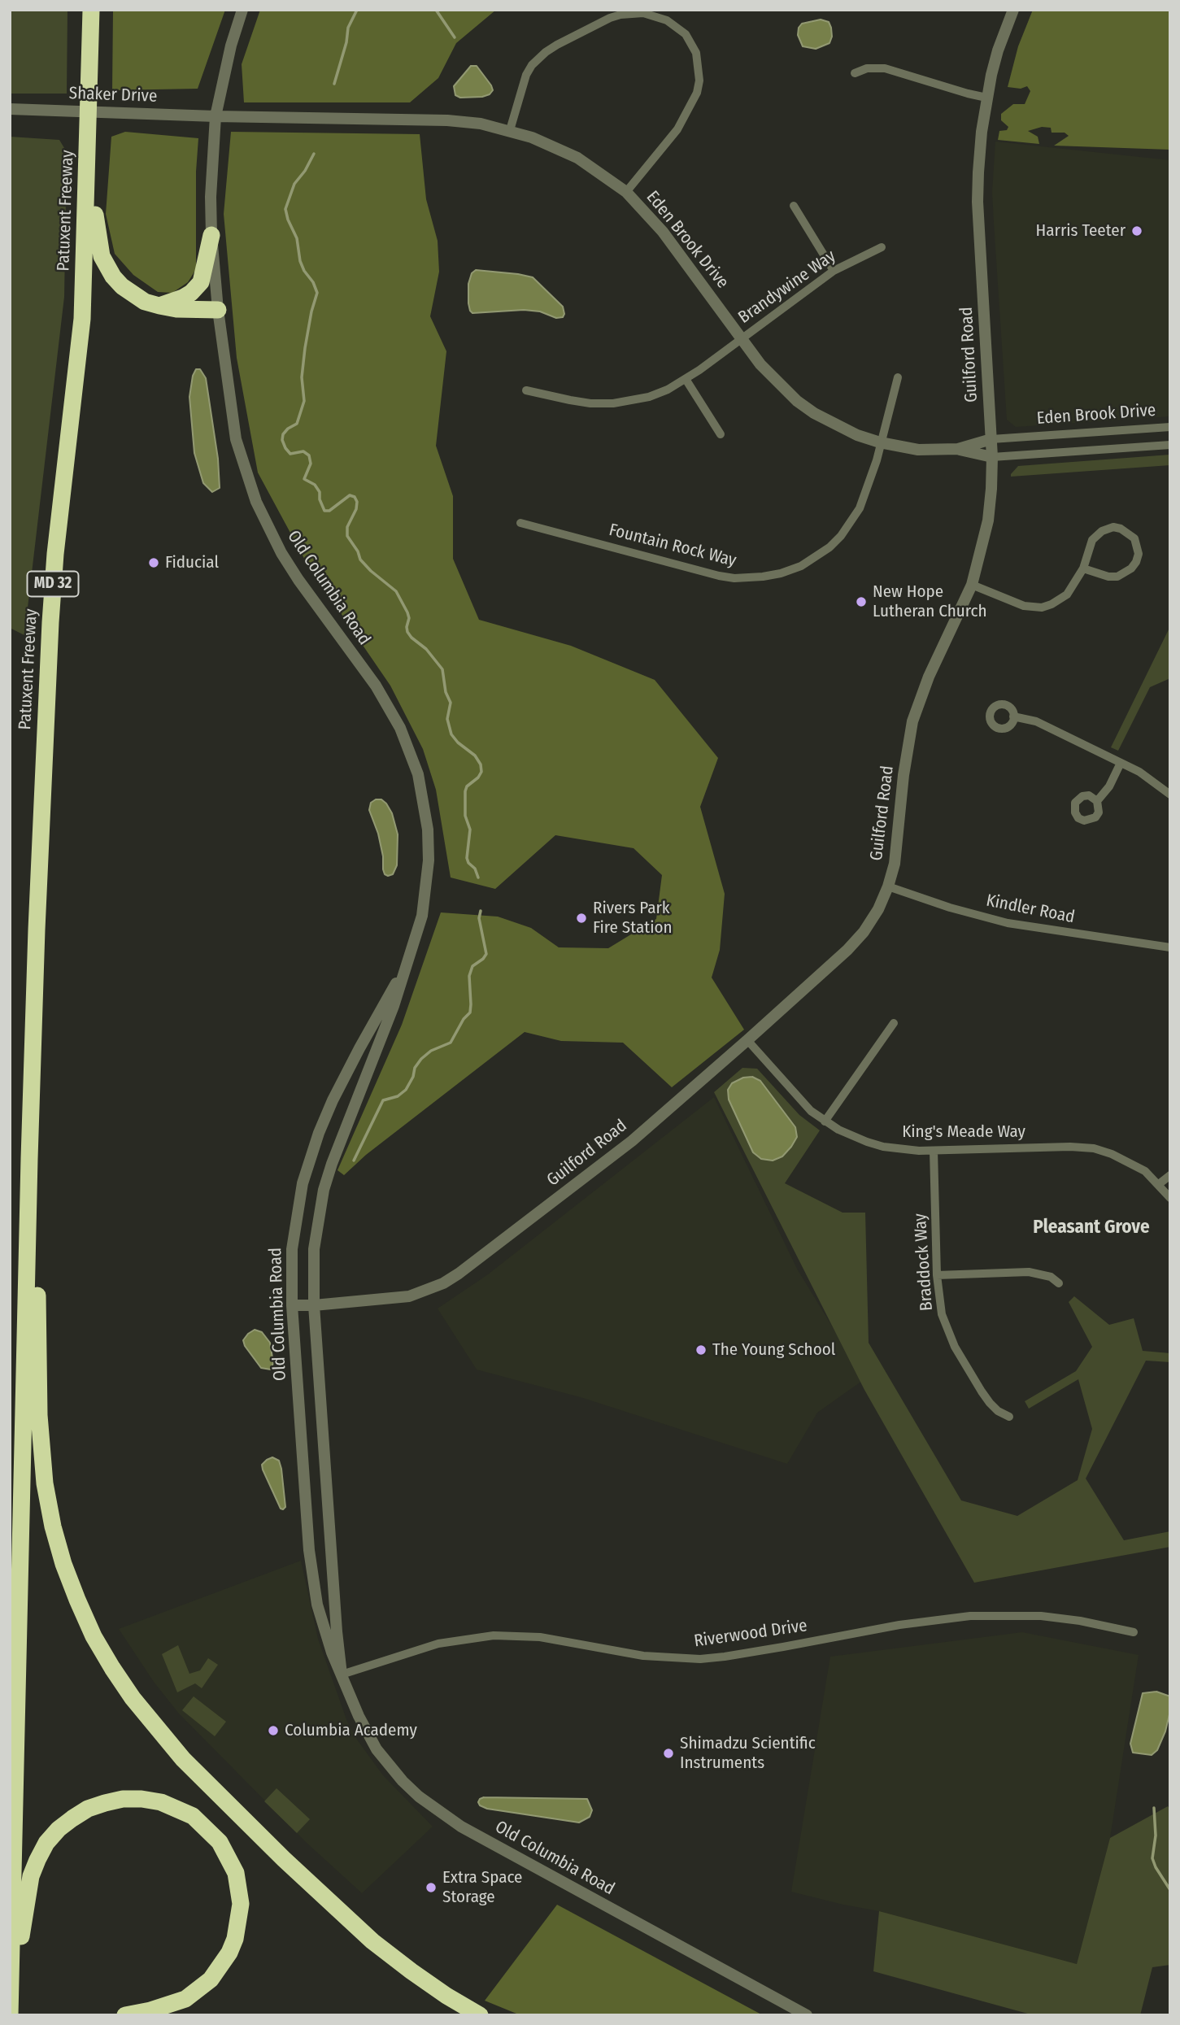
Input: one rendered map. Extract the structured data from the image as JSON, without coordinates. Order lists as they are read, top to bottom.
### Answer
{
  "streets": {
    "highway": ["Patuxent Freeway", "MD 32"],
    "street": [
      "Shaker Drive",
      "Eden Brook Drive",
      "Brandywine Way",
      "Guilford Road",
      "Fountain Rock Way",
      "Old Columbia Road",
      "Kindler Road",
      "King's Meade Way",
      "Braddock Way",
      "Riverwood Drive"
    ]
  },
  "crossings": [
    ["Shaker Drive", "Eden Brook Drive"],
    ["Shaker Drive", "Old Columbia Road"],
    ["Eden Brook Drive", "Brandywine Way"],
    ["Eden Brook Drive", "Guilford Road"],
    ["Eden Brook Drive", "Fountain Rock Way"],
    ["Eden Brook Drive", "Old Columbia Road"],
    ["Guilford Road", "Old Columbia Road"],
    ["Guilford Road", "Kindler Road"],
    ["Guilford Road", "King's Meade Way"],
    ["Old Columbia Road", "Riverwood Drive"],
    ["King's Meade Way", "Braddock Way"]
  ],
  "districts": ["Pleasant Grove"],
  "places": [
    "Harris Teeter",
    "Fiducial",
    "New Hope Lutheran Church",
    "Rivers Park Fire Station",
    "The Young School",
    "Columbia Academy",
    "Shimadzu Scientific Instruments",
    "Extra Space Storage"
  ]
}
